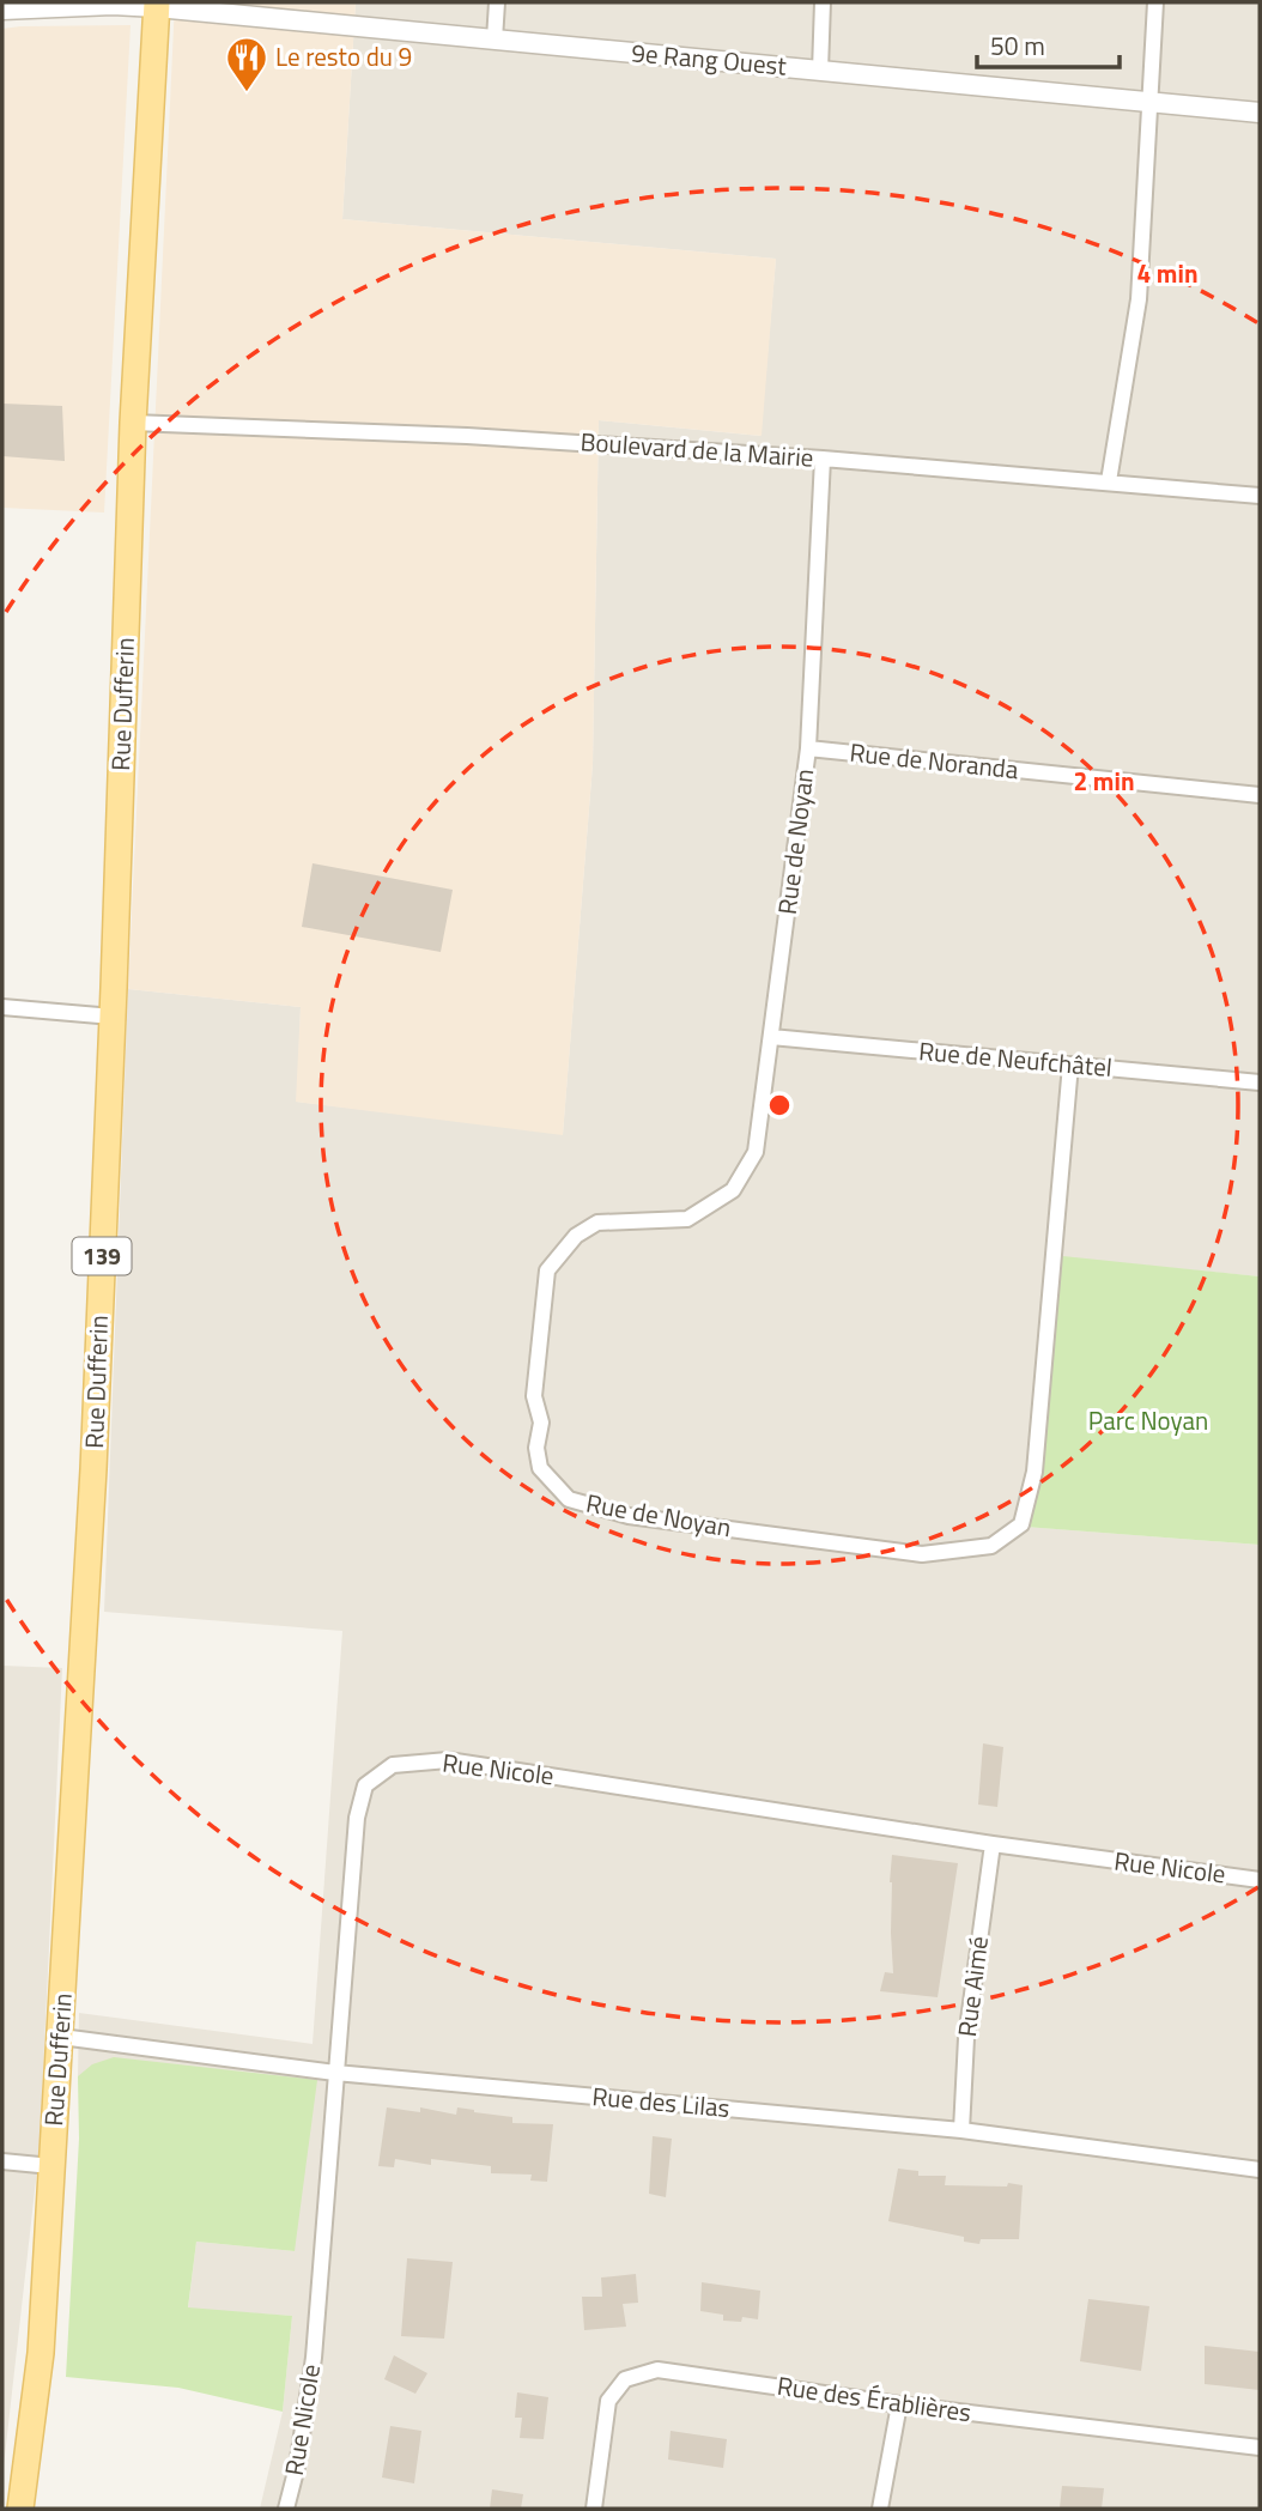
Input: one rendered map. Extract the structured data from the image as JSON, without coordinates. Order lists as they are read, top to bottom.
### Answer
{
  "streets": {
    "main road": ["Rue Dufferin", "139"],
    "street": [
      "9e Rang Ouest",
      "Boulevard de la Mairie",
      "Rue de Noranda",
      "Rue de Noyan",
      "Rue de Neufchâtel",
      "Rue Nicole",
      "Rue Aimé",
      "Rue des Lilas",
      "Rue des Érablières"
    ]
  },
  "crossings": [
    ["9e Rang Ouest", "Rue Dufferin"],
    ["Boulevard de la Mairie", "Rue Dufferin"],
    ["Boulevard de la Mairie", "Rue de Noyan"],
    ["Rue Dufferin", "Rue des Lilas"],
    ["Rue de Noranda", "Rue de Noyan"],
    ["Rue de Noyan", "Rue de Neufchâtel"],
    ["Rue Nicole", "Rue Aimé"],
    ["Rue Nicole", "Rue des Lilas"],
    ["Rue Aimé", "Rue des Lilas"]
  ],
  "parks": ["Parc Noyan"],
  "places": {
    "restaurant": ["Le resto du 9"]
  },
  "scale_bar": "50 m",
  "rings": ["4 min", "2 min"]
}
